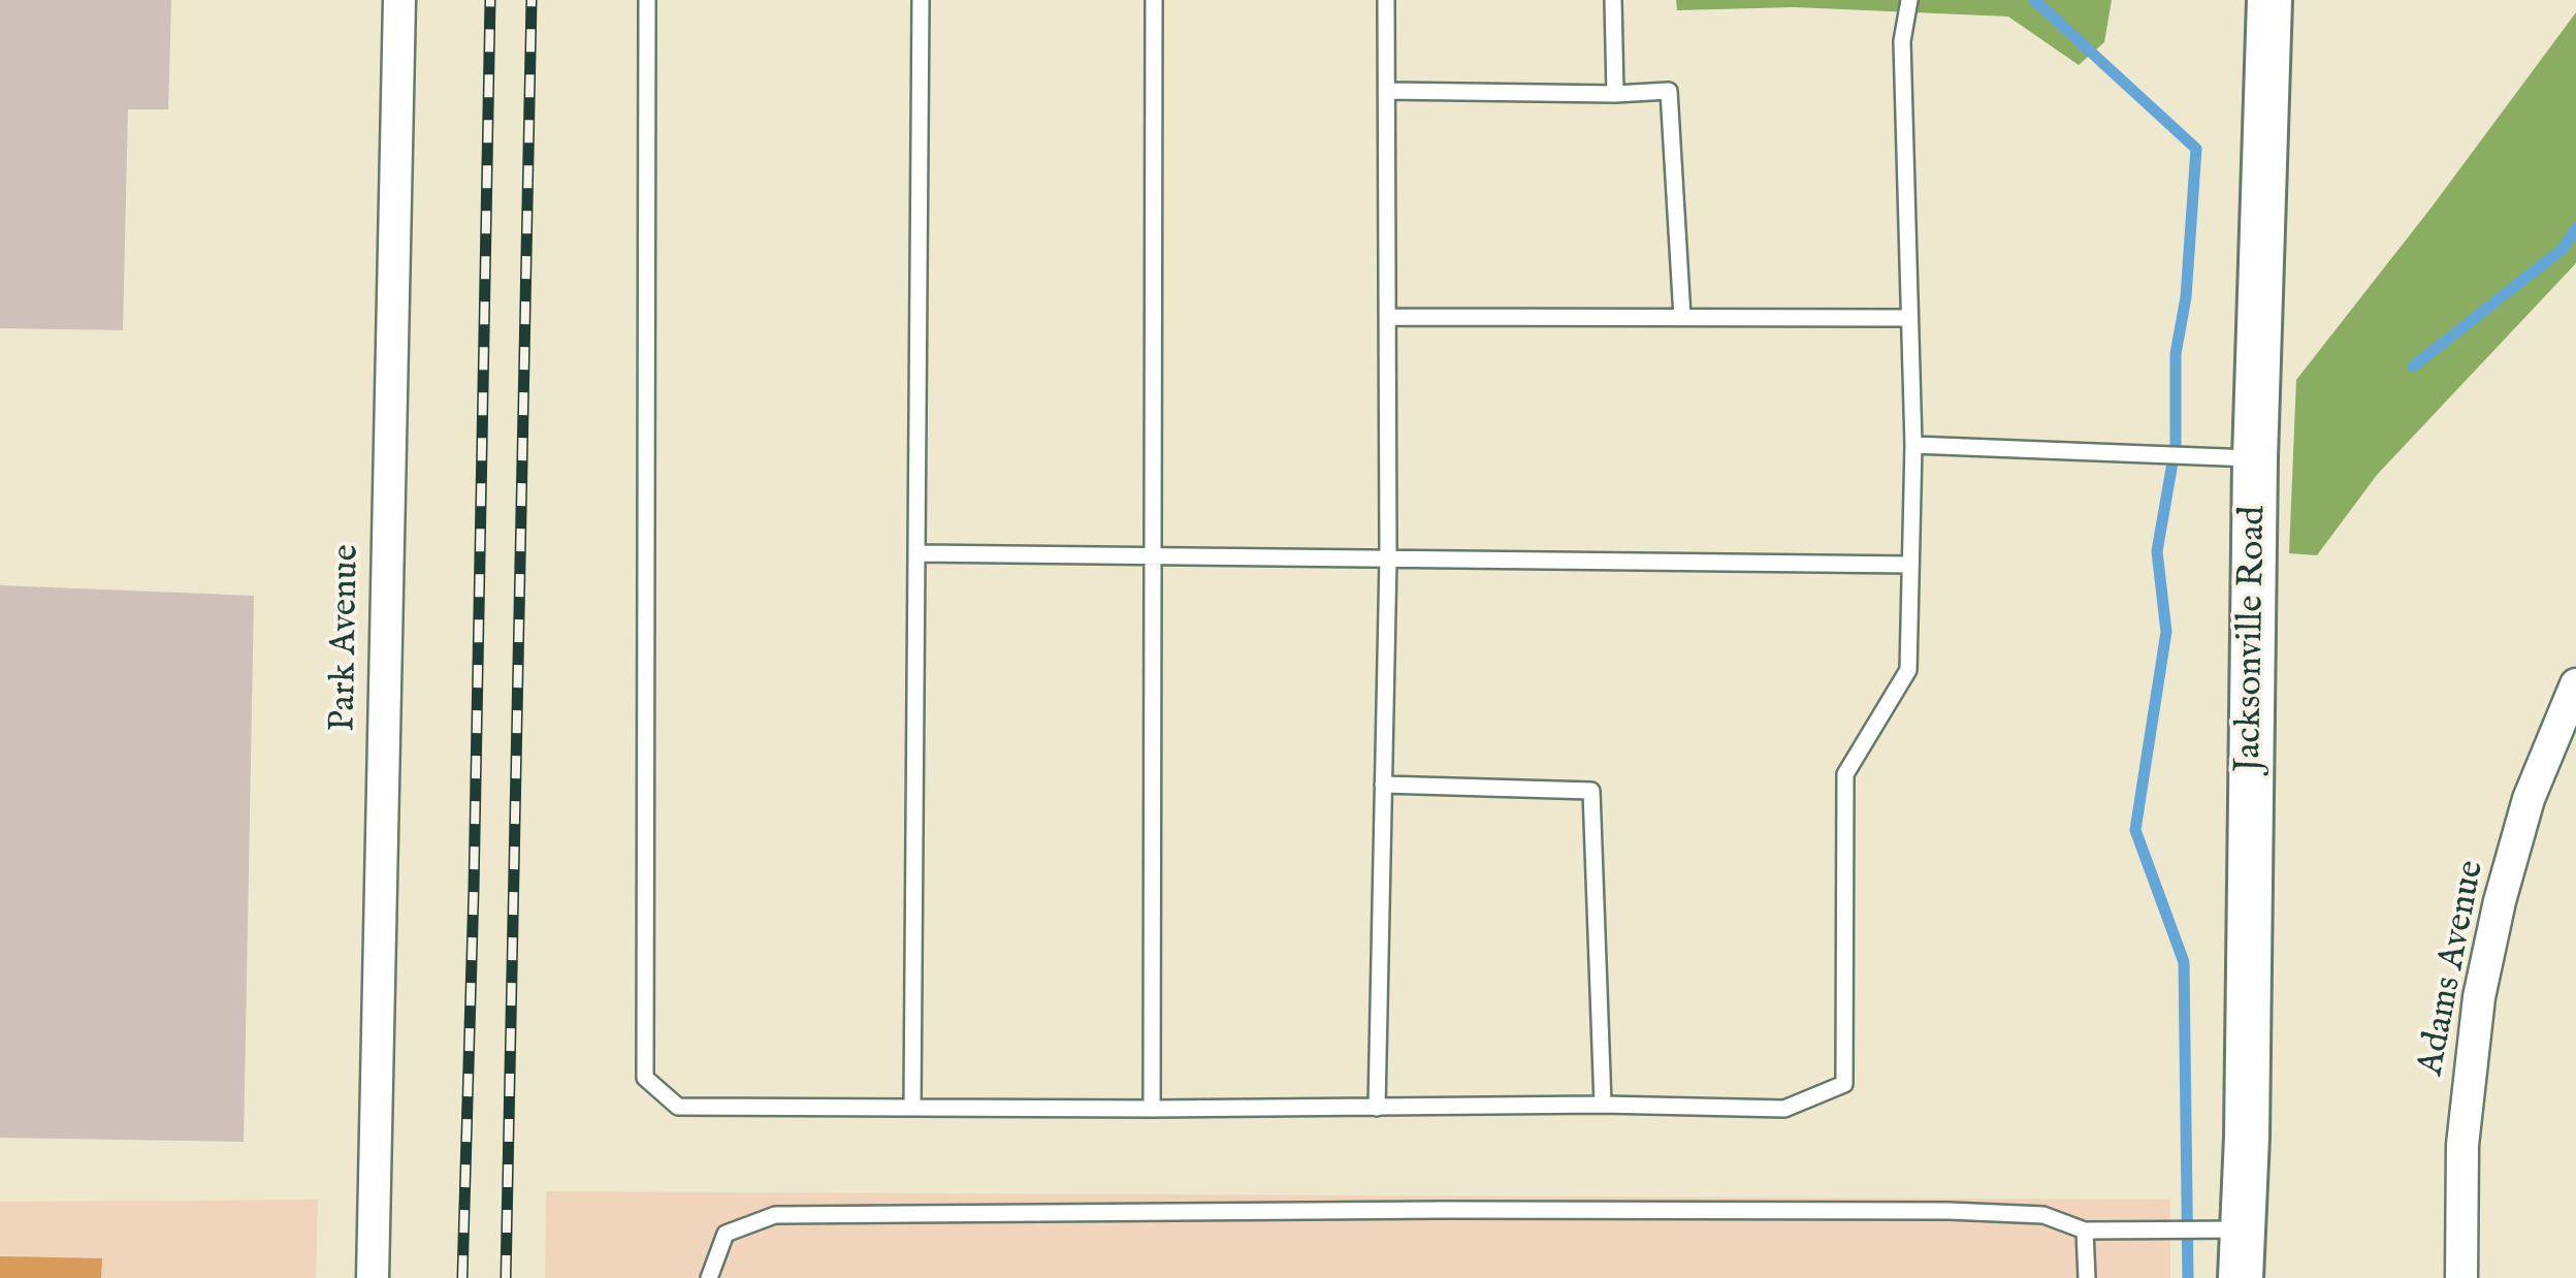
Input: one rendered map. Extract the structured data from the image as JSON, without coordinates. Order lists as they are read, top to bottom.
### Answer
{
  "streets": {
    "main road": ["Jacksonville Road"],
    "street": ["Park Avenue", "Adams Avenue"]
  }
}
